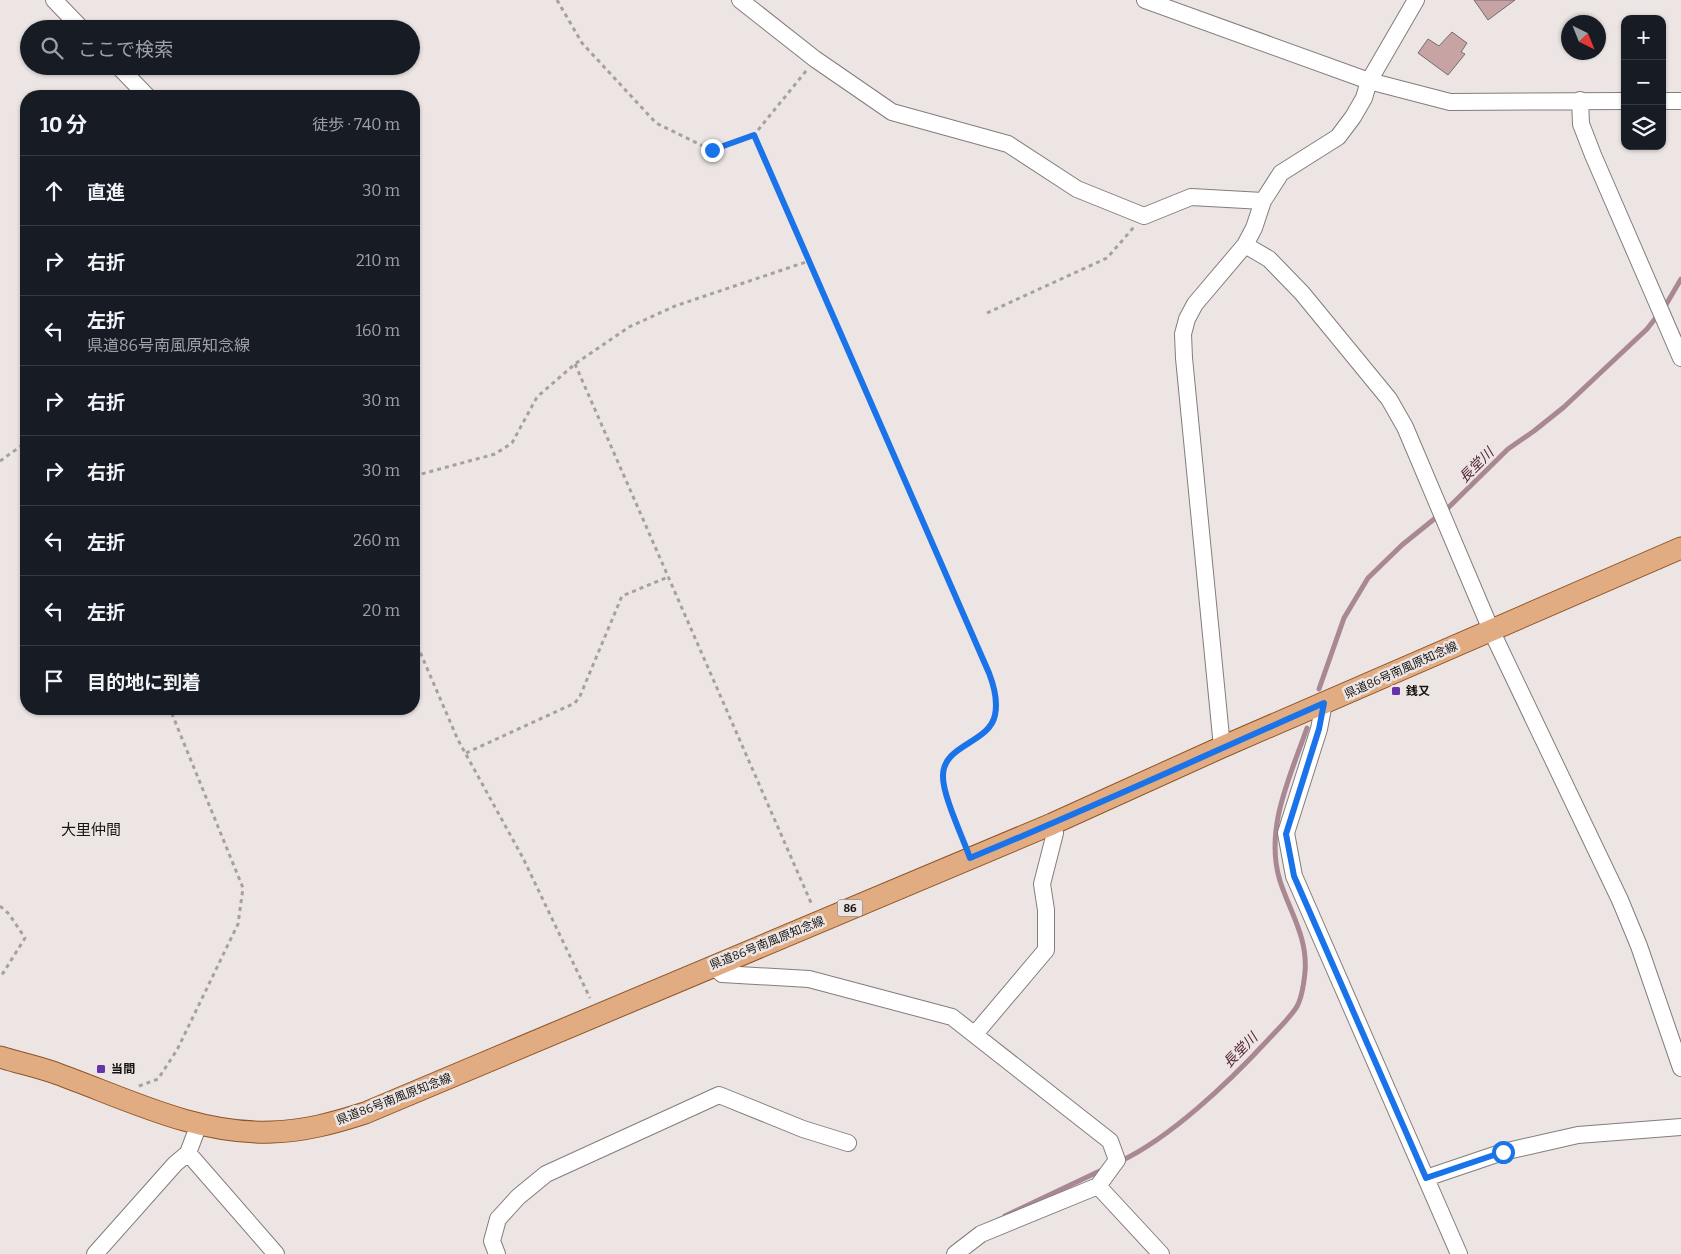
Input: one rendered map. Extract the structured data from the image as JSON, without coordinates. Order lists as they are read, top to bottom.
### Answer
{
  "streets": {
    "main road": ["県道86号南風原知念線", "86"]
  },
  "districts": ["大里仲間"],
  "water": ["長堂川"],
  "places": {
    "transit": ["銭又", "当間"]
  },
  "north": "bottom right",
  "page": {
    "map_buttons": ["+", "−"],
    "search": "ここで検索",
    "heading": ["10 分", "徒歩 · 740 m"],
    "list": [
      ["直進", "30 m"],
      ["右折", "210 m"],
      ["左折", "県道86号南風原知念線", "160 m"],
      ["右折", "30 m"],
      ["右折", "30 m"],
      ["左折", "260 m"],
      ["左折", "20 m"],
      "目的地に到着"
    ]
  }
}
